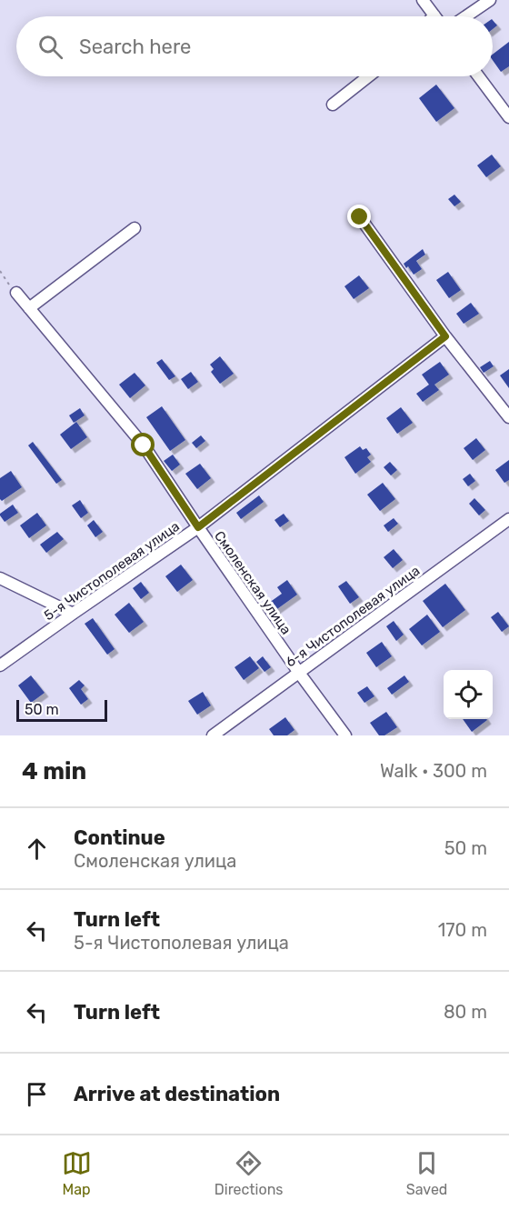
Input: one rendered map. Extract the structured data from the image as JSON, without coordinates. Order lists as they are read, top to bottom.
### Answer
{
  "streets": {
    "street": ["5-я Чистополевая улица", "Смоленская улица", "6-я Чистополевая улица"]
  },
  "crossings": [
    ["5-я Чистополевая улица", "Смоленская улица"],
    ["Смоленская улица", "6-я Чистополевая улица"]
  ],
  "scale_bar": "50 m",
  "page": {
    "search": "Search here",
    "scale": "50 m",
    "heading": ["4 min", "Walk · 300 m"],
    "list": [
      ["Continue", "Смоленская улица", "50 m"],
      ["Turn left", "5-я Чистополевая улица", "170 m"],
      ["Turn left", "80 m"],
      "Arrive at destination"
    ],
    "nav": ["Map", "Directions", "Saved"]
  }
}
